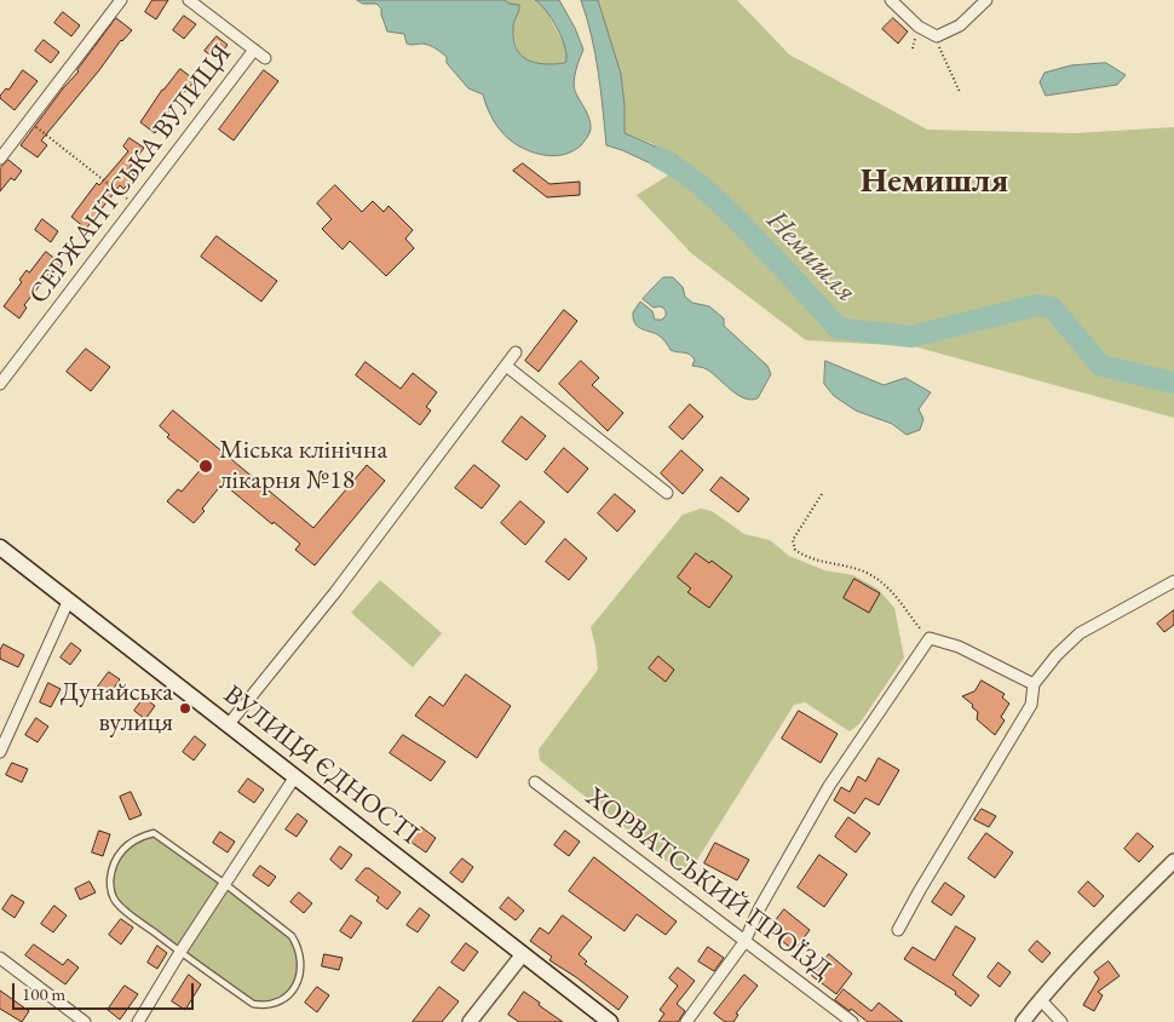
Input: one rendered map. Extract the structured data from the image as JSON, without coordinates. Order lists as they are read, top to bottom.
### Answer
{
  "streets": {
    "main road": ["ВУЛИЦЯ ЄДНОСТІ"],
    "street": ["СЕРЖАНТСЬКА ВУЛИЦЯ", "ХОРВАТСЬКИЙ ПРОЇЗД"]
  },
  "districts": ["Немишля"],
  "water": ["Немишля"],
  "places": ["Міська клінічна лікарня №18", "Дунайська вулиця"],
  "scale_bar": "100 m"
}
